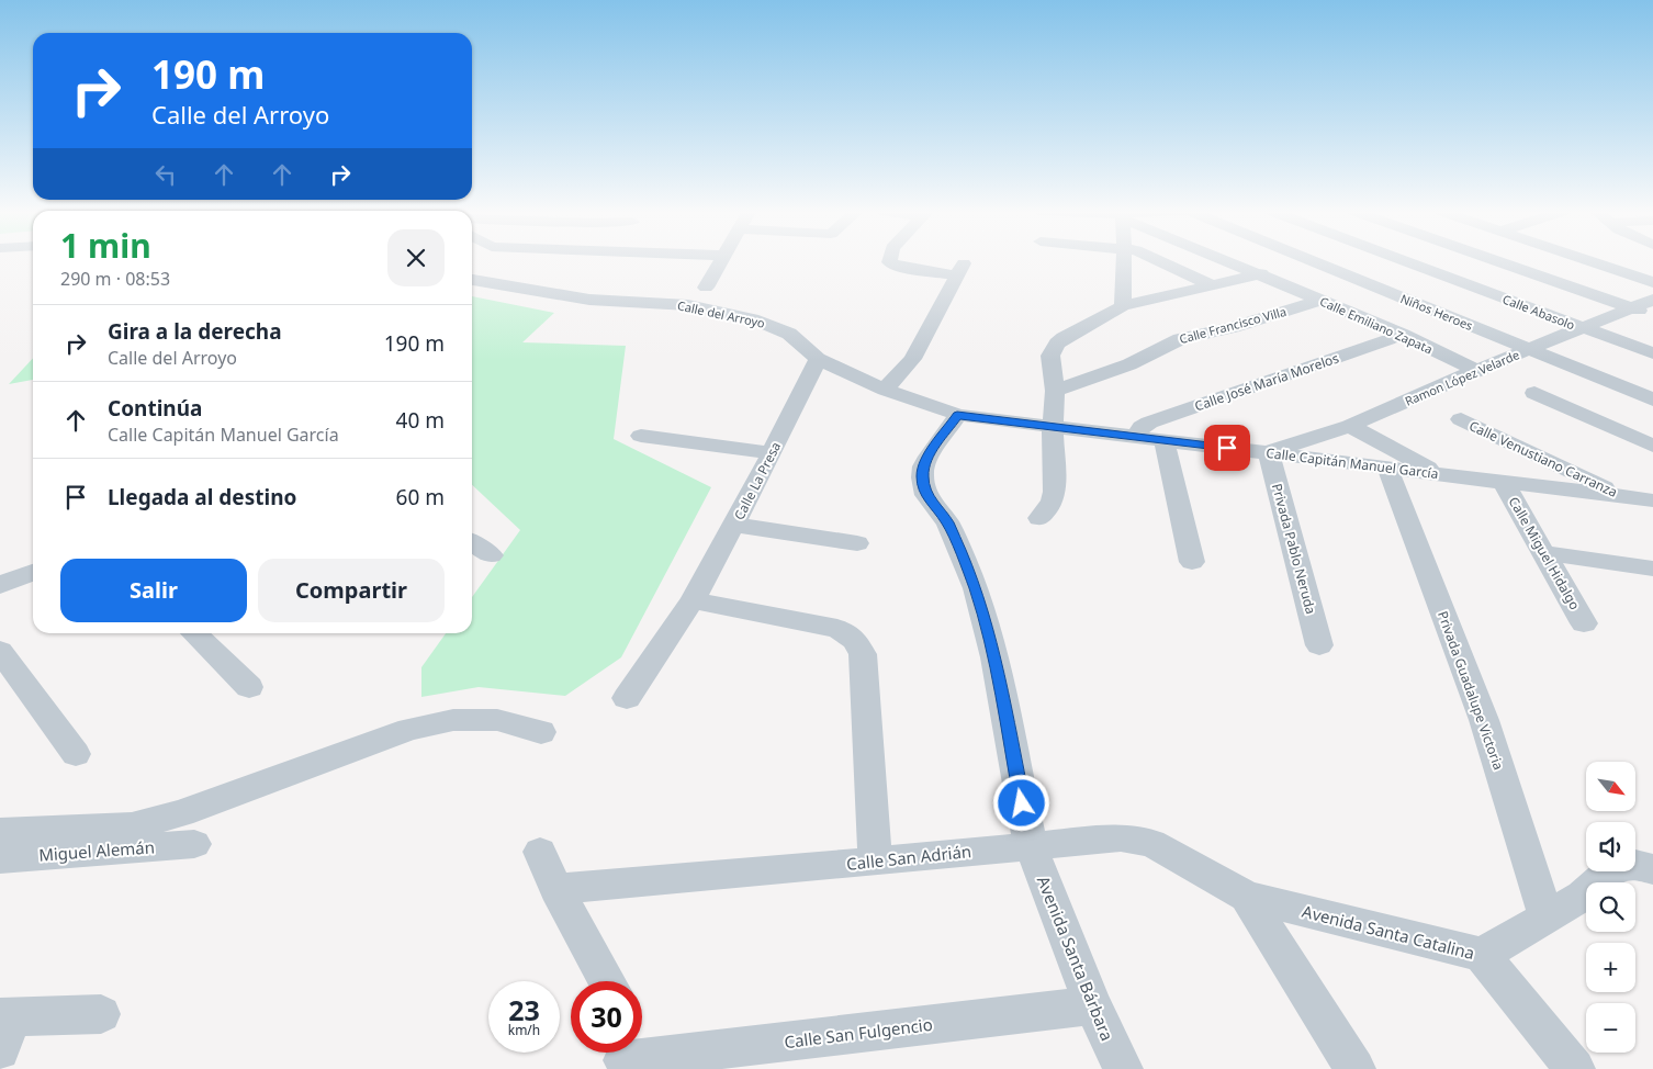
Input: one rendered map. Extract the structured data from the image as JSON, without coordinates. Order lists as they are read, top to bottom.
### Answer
{
  "streets": {
    "street": [
      "Niños Heroes",
      "Calle Abasolo",
      "Calle del Arroyo",
      "Calle Francisco Villa",
      "Calle Emiliano Zapata",
      "Ramon López Velarde",
      "Calle José María Morelos",
      "Calle Venustiano Carranza",
      "Calle Capitán Manuel García",
      "Calle La Presa",
      "Privada Pablo Neruda",
      "Calle Miguel Hidalgo",
      "Privada Guadalupe Victoria",
      "Miguel Alemán",
      "Calle San Adrián",
      "Avenida Santa Catalina",
      "Avenida Santa Bárbara",
      "Calle San Fulgencio"
    ]
  },
  "crossings": [
    ["Niños Heroes", "Ramon López Velarde"],
    ["Calle Abasolo", "Ramon López Velarde"],
    ["Calle del Arroyo", "Calle Capitán Manuel García"],
    ["Calle del Arroyo", "Calle La Presa"],
    ["Calle del Arroyo", "Avenida Santa Bárbara"],
    ["Calle Francisco Villa", "Calle Emiliano Zapata"],
    ["Calle Emiliano Zapata", "Ramon López Velarde"],
    ["Calle Emiliano Zapata", "Calle José María Morelos"],
    ["Ramon López Velarde", "Calle Capitán Manuel García"],
    ["Ramon López Velarde", "Privada Pablo Neruda"],
    ["Calle José María Morelos", "Calle Capitán Manuel García"],
    ["Calle Venustiano Carranza", "Calle Capitán Manuel García"],
    ["Calle Capitán Manuel García", "Privada Pablo Neruda"],
    ["Calle Capitán Manuel García", "Calle Miguel Hidalgo"],
    ["Calle Capitán Manuel García", "Privada Guadalupe Victoria"],
    ["Calle San Adrián", "Avenida Santa Catalina"],
    ["Calle San Adrián", "Avenida Santa Bárbara"],
    ["Avenida Santa Bárbara", "Calle San Fulgencio"]
  ],
  "north": "bottom right",
  "page": {
    "turn": ["190 m", "Calle del Arroyo"],
    "heading": ["1 min", "290 m · 08:53"],
    "list": [
      {
        "name": "Gira a la derecha",
        "note": "Calle del Arroyo",
        "value": "190 m"
      },
      {
        "name": "Continúa",
        "note": "Calle Capitán Manuel García",
        "value": "40 m"
      },
      {
        "name": "Llegada al destino",
        "value": "60 m"
      }
    ],
    "buttons": ["Salir", "Compartir"],
    "map_buttons": ["+", "−"],
    "speed": "23 km/h",
    "limit": "30"
  }
}
